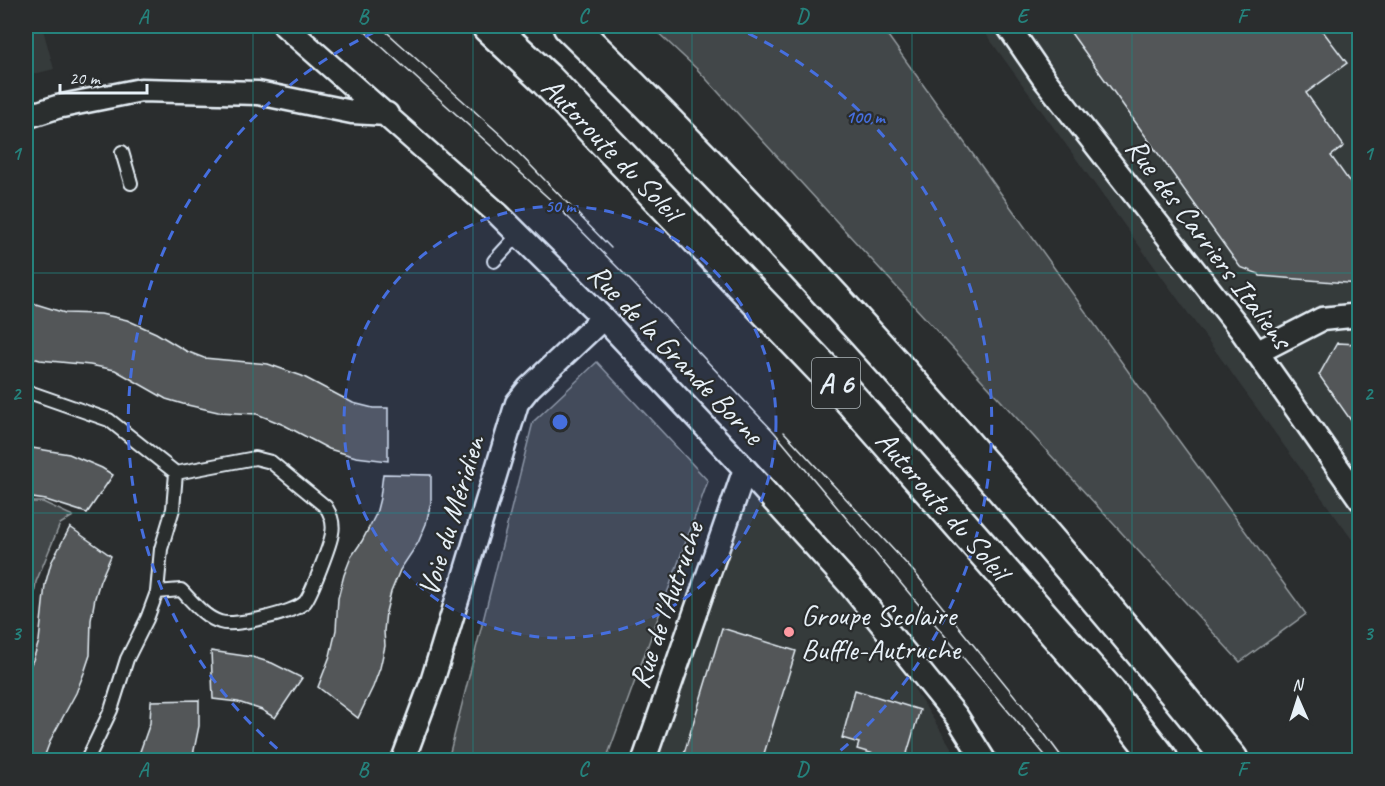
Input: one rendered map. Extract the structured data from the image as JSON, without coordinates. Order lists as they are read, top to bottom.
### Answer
{
  "streets": {
    "highway": ["Autoroute du Soleil", "A 6"],
    "street": [
      "Rue des Carriers Italiens",
      "Rue de la Grande Borne",
      "Voie du Méridien",
      "Rue de l'Autruche"
    ]
  },
  "crossings": [
    ["Rue de la Grande Borne", "Voie du Méridien"],
    ["Rue de la Grande Borne", "Rue de l'Autruche"]
  ],
  "places": ["Groupe Scolaire Buffle-Autruche"],
  "scale_bar": "20 m",
  "north": "top",
  "grid": {
    "columns": [
      "A",
      "B",
      "C",
      "D",
      "E",
      "F"
    ],
    "rows": ["1", "2", "3"]
  },
  "rings": ["100 m", "50 m"]
}
